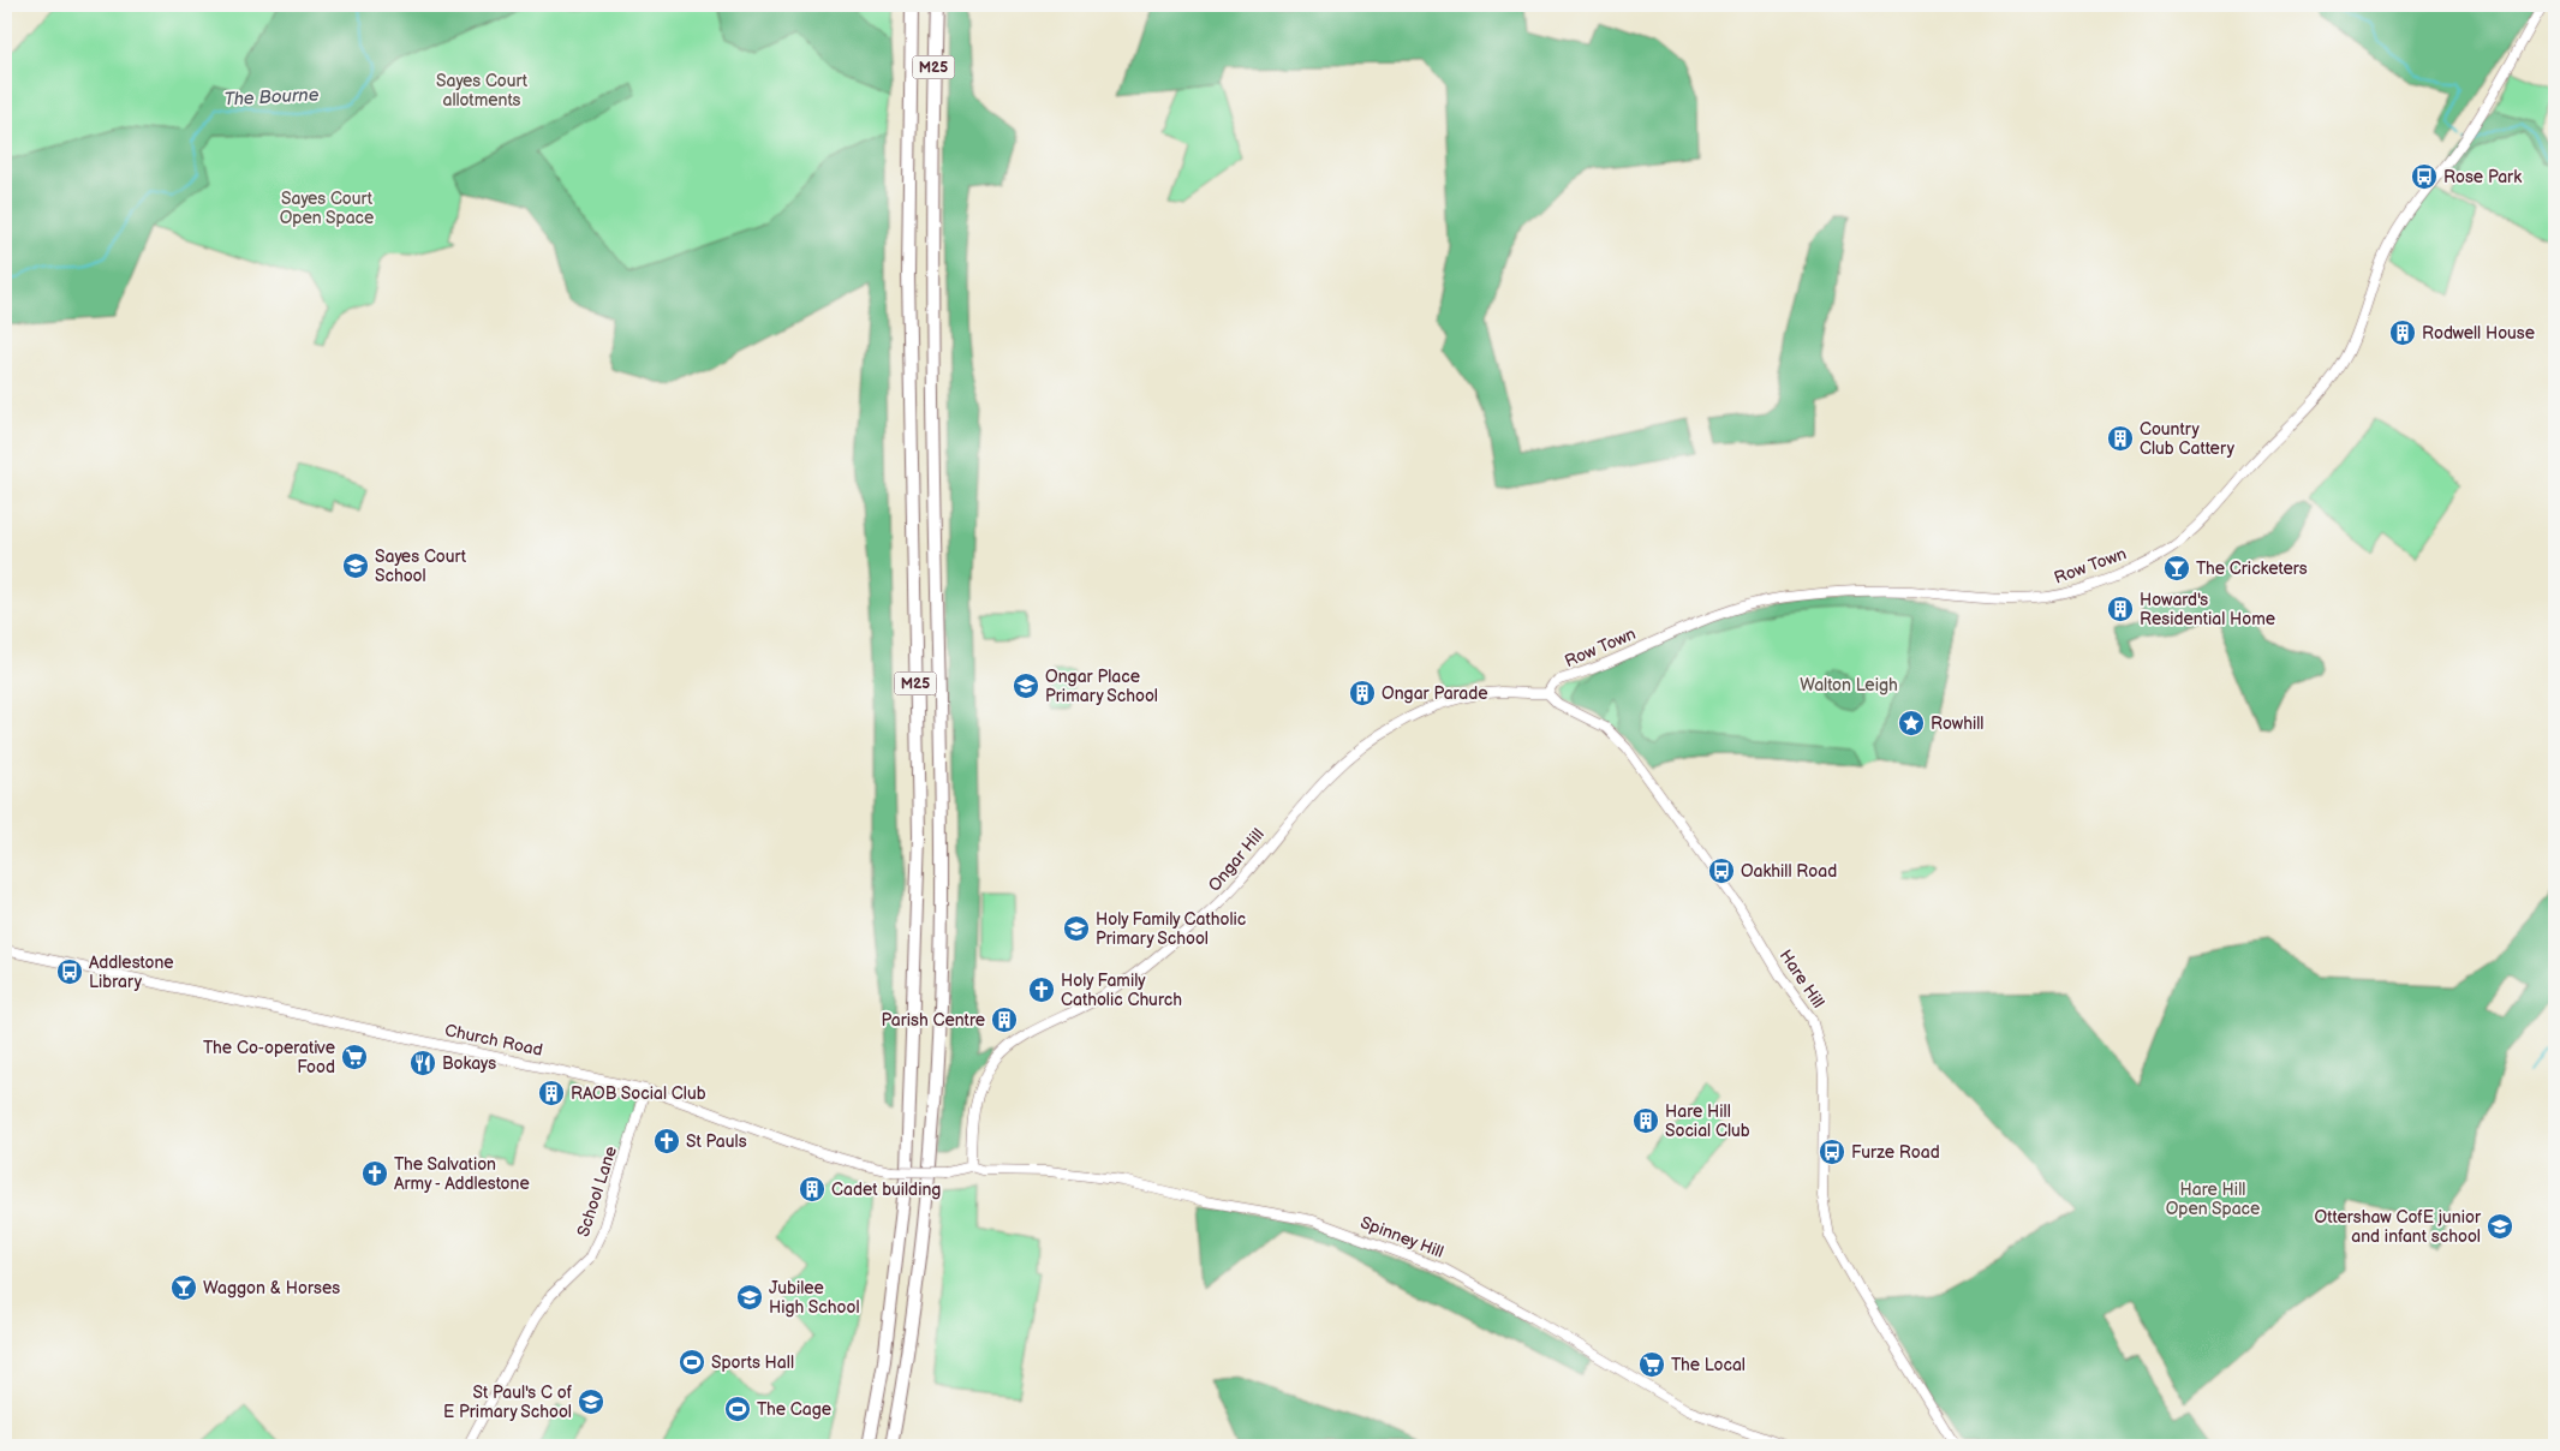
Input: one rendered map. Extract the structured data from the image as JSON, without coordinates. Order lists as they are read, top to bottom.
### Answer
{
  "streets": {
    "highway": ["M25"],
    "street": [
      "Row Town",
      "Ongar Hill",
      "Hare Hill",
      "Church Road",
      "School Lane",
      "Spinney Hill"
    ]
  },
  "crossings": [
    ["Row Town", "Ongar Hill"],
    ["Row Town", "Hare Hill"],
    ["Ongar Hill", "Hare Hill"],
    ["Ongar Hill", "Church Road"],
    ["Ongar Hill", "Spinney Hill"],
    ["Church Road", "School Lane"],
    ["Church Road", "Spinney Hill"]
  ],
  "water": ["The Bourne"],
  "parks": [
    "Sayes Court allotments",
    "Sayes Court Open Space",
    "Walton Leigh",
    "Hare Hill Open Space"
  ],
  "places": {
    "bus stop": [
      "Rose Park",
      "Oakhill Road",
      "Addlestone Library",
      "Furze Road"
    ],
    "building": [
      "Rodwell House",
      "Country Club Cattery",
      "Howard's Residential Home",
      "Ongar Parade",
      "Parish Centre",
      "RAOB Social Club",
      "Hare Hill Social Club",
      "Cadet building"
    ],
    "school or university": [
      "Sayes Court School",
      "Ongar Place Primary School",
      "Holy Family Catholic Primary School",
      "Ottershaw CofE junior and infant school",
      "Jubilee High School",
      "St Paul's C of E Primary School"
    ],
    "bar": ["The Cricketers", "Waggon & Horses"],
    "place": ["Rowhill"],
    "church": ["Holy Family Catholic Church", "St Pauls", "The Salvation Army - Addlestone"],
    "supermarket": ["The Co-operative Food", "The Local"],
    "restaurant": ["Bokays"],
    "sports": ["Sports Hall", "The Cage"]
  }
}
